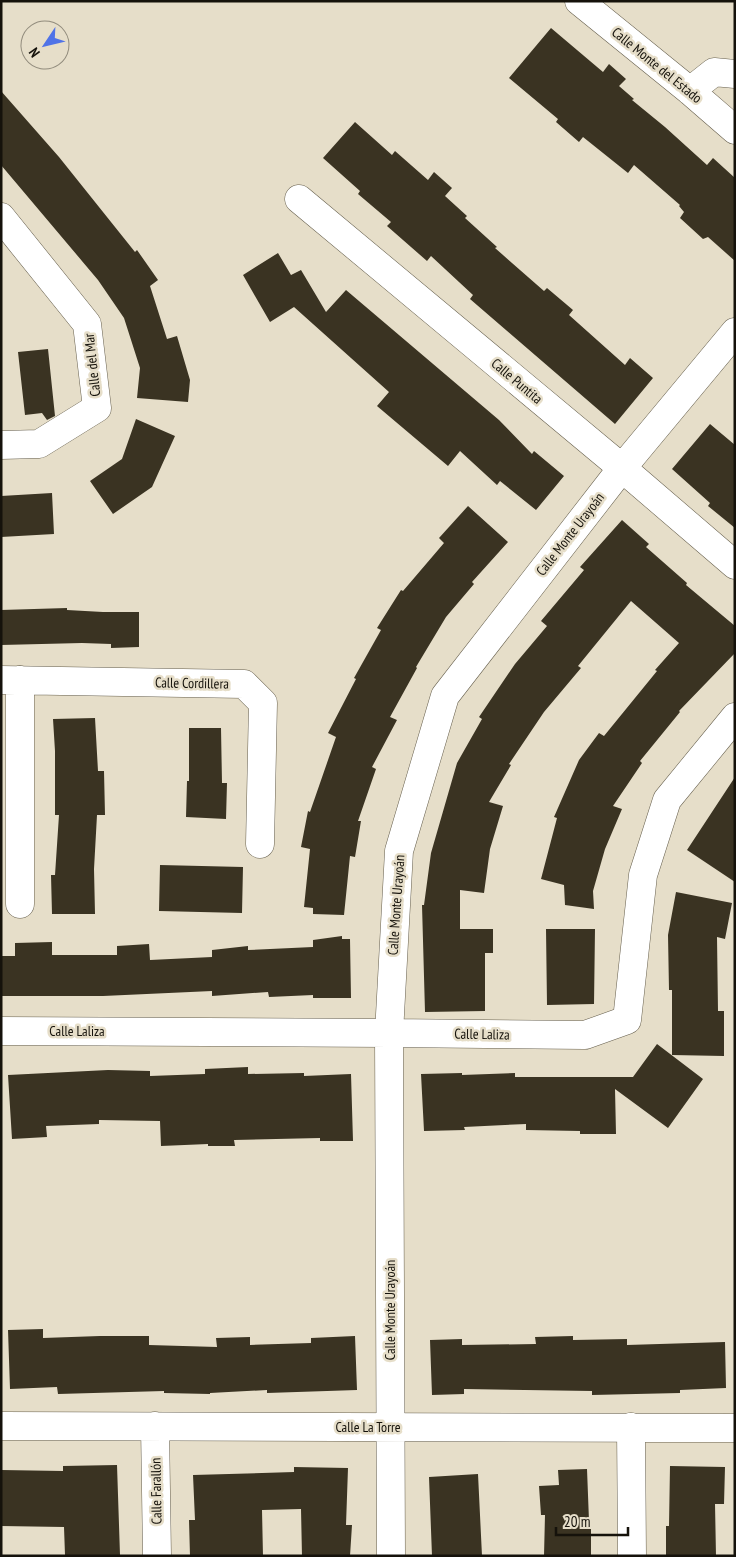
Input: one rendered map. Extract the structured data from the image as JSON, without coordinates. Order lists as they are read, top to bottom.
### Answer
{
  "streets": {
    "street": [
      "Calle Monte del Estado",
      "Calle del Mar",
      "Calle Puntita",
      "Calle Monte Urayoán",
      "Calle Cordillera",
      "Calle Laliza",
      "Calle La Torre",
      "Calle Farallón"
    ]
  },
  "crossings": [
    ["Calle Puntita", "Calle Monte Urayoán"],
    ["Calle Monte Urayoán", "Calle Laliza"],
    ["Calle Monte Urayoán", "Calle La Torre"],
    ["Calle La Torre", "Calle Farallón"]
  ],
  "scale_bar": "20 m",
  "north": "bottom left"
}
